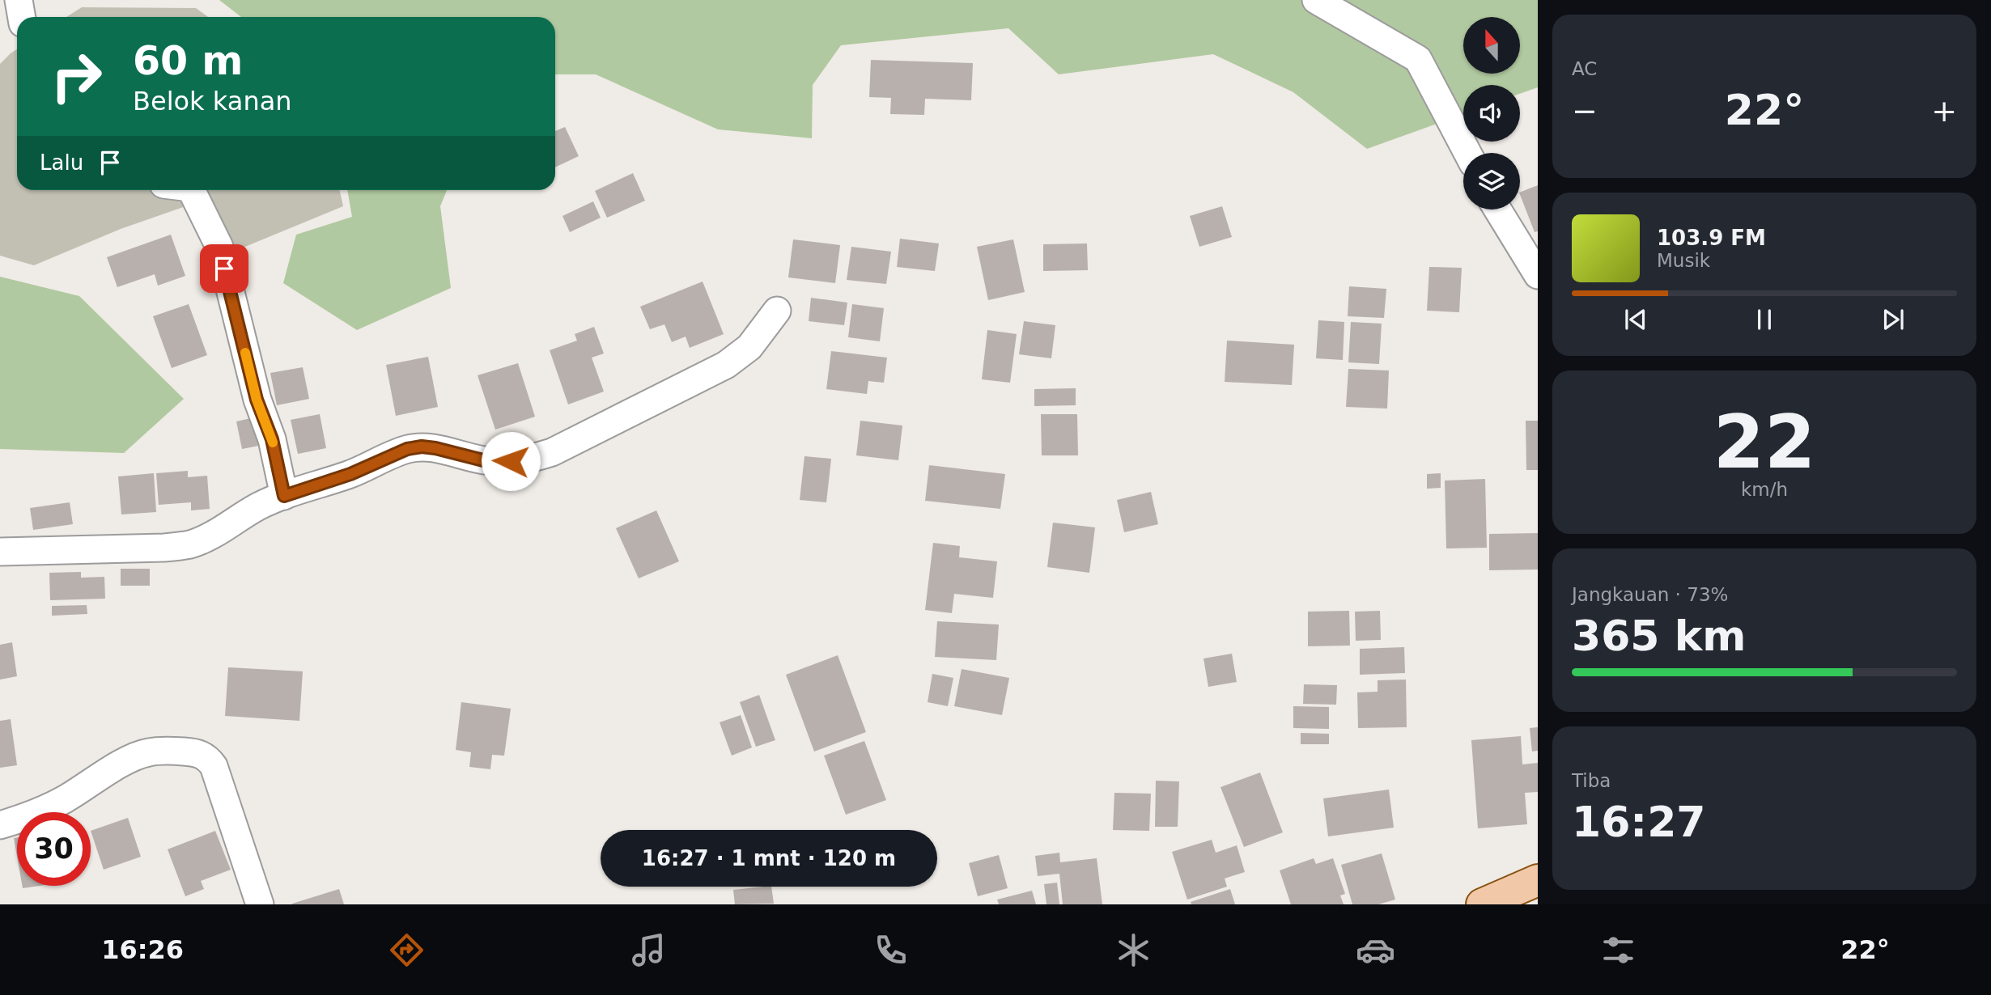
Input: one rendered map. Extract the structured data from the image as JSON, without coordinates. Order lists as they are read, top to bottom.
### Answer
{
  "north": "top",
  "page": {
    "tile": [
      "AC",
      ["22", "km/h"],
      ["Jangkauan · 73%", "365 km"],
      ["Tiba", "16:27"]
    ],
    "turn": ["60 m", "Belok kanan"],
    "heat": ["−", "22°", "+"],
    "then": "Lalu",
    "song": ["103.9 FM", "Musik"],
    "limit": "30",
    "trip": "16:27 · 1 mnt · 120 m",
    "tabs": ["16:26", "22°"]
  }
}
